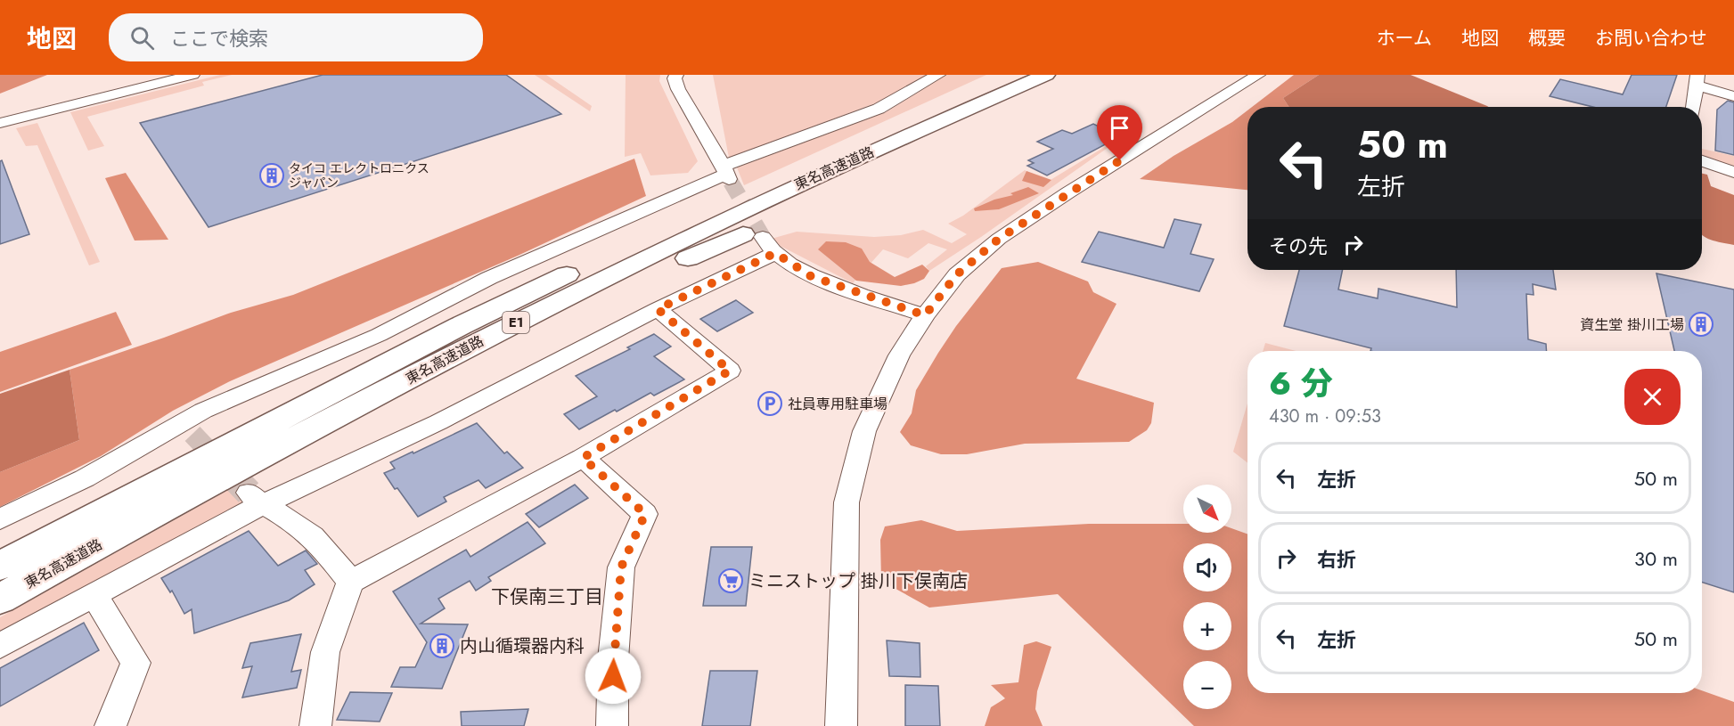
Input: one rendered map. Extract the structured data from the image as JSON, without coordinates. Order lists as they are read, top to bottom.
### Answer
{
  "streets": {
    "highway": ["東名高速道路", "E1"]
  },
  "districts": ["下俣南三丁目"],
  "places": {
    "building": ["タイコ エレクトロニクス ジャパン", "資生堂 掛川工場", "内山循環器内科"],
    "parking": ["社員専用駐車場"],
    "supermarket": ["ミニストップ 掛川下俣南店"]
  },
  "north": "bottom right",
  "page": {
    "header": "地図",
    "search": "ここで検索",
    "nav": [
      "ホーム",
      "地図",
      "概要",
      "お問い合わせ"
    ],
    "turn": ["50 m", "左折"],
    "then": "その先",
    "heading": ["6 分", "430 m · 09:53"],
    "list": [
      {
        "name": "左折",
        "value": "50 m"
      },
      {
        "name": "右折",
        "value": "30 m"
      },
      {
        "name": "左折",
        "value": "50 m"
      }
    ],
    "map_buttons": ["+", "−"]
  }
}
